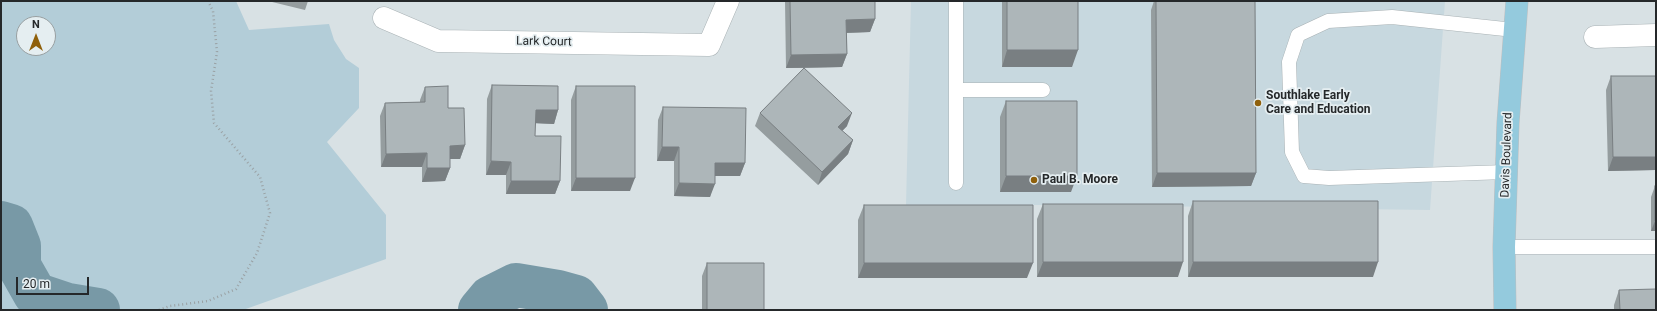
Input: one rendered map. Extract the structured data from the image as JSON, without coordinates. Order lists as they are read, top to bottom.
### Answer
{
  "streets": {
    "main road": ["Davis Boulevard"],
    "street": ["Lark Court"]
  },
  "places": ["Southlake Early Care and Education", "Paul B. Moore"],
  "scale_bar": "20 m",
  "north": "top"
}
